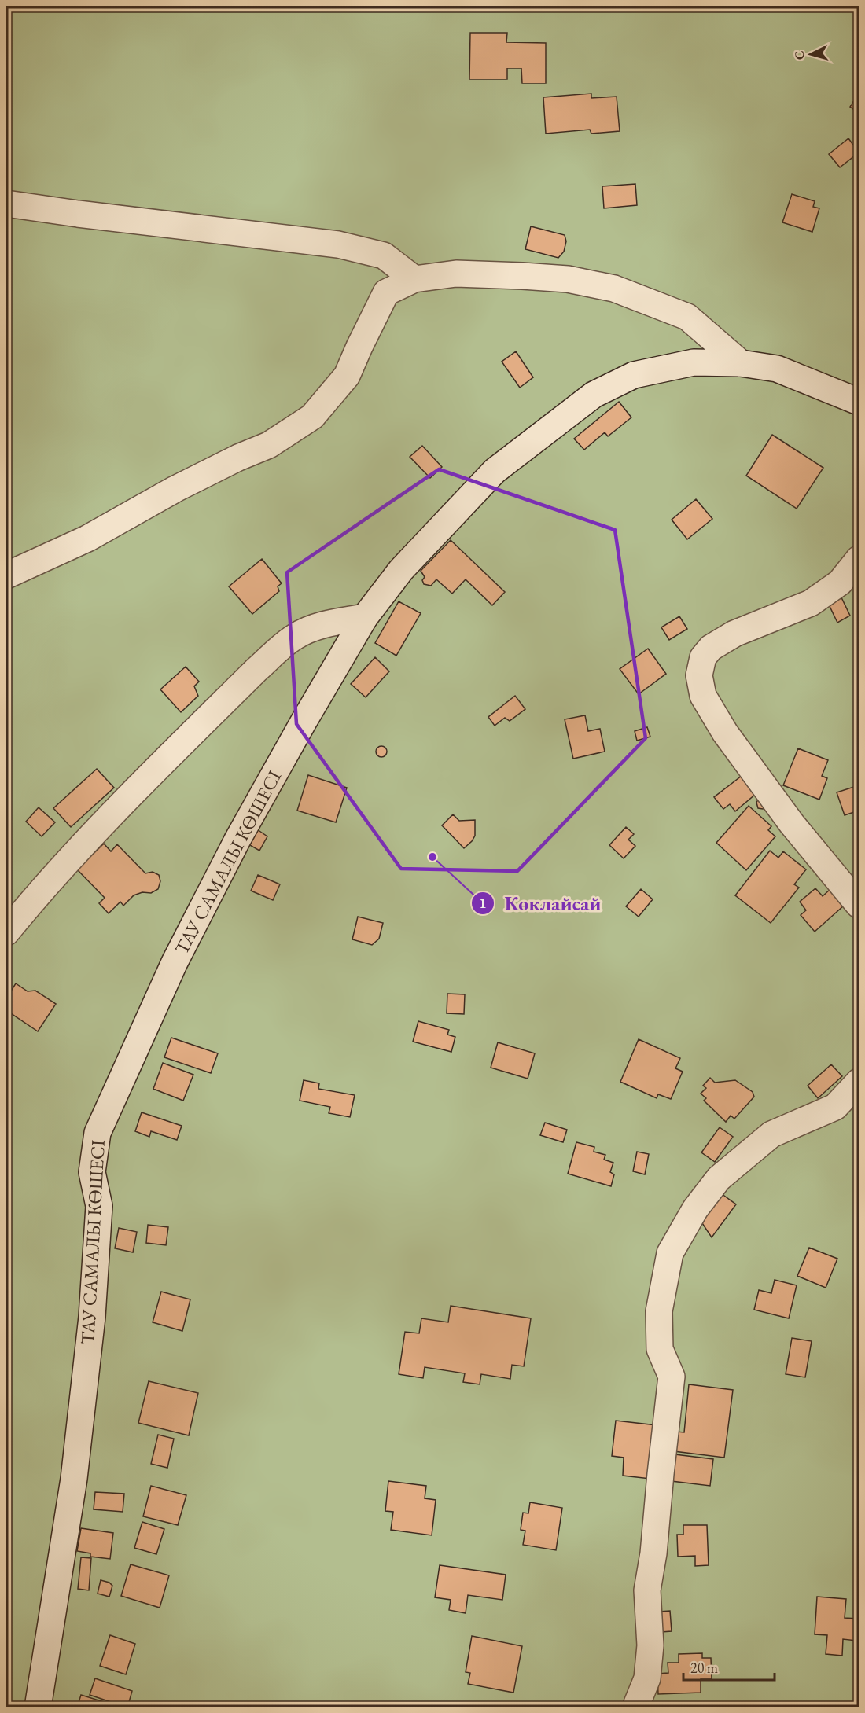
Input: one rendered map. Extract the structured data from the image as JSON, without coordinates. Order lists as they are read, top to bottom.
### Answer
{
  "streets": {
    "street": ["ТАУ САМАЛЫ КӨШЕСІ"]
  },
  "places": ["Көклайсай"],
  "scale_bar": "20 m",
  "north": "left"
}
